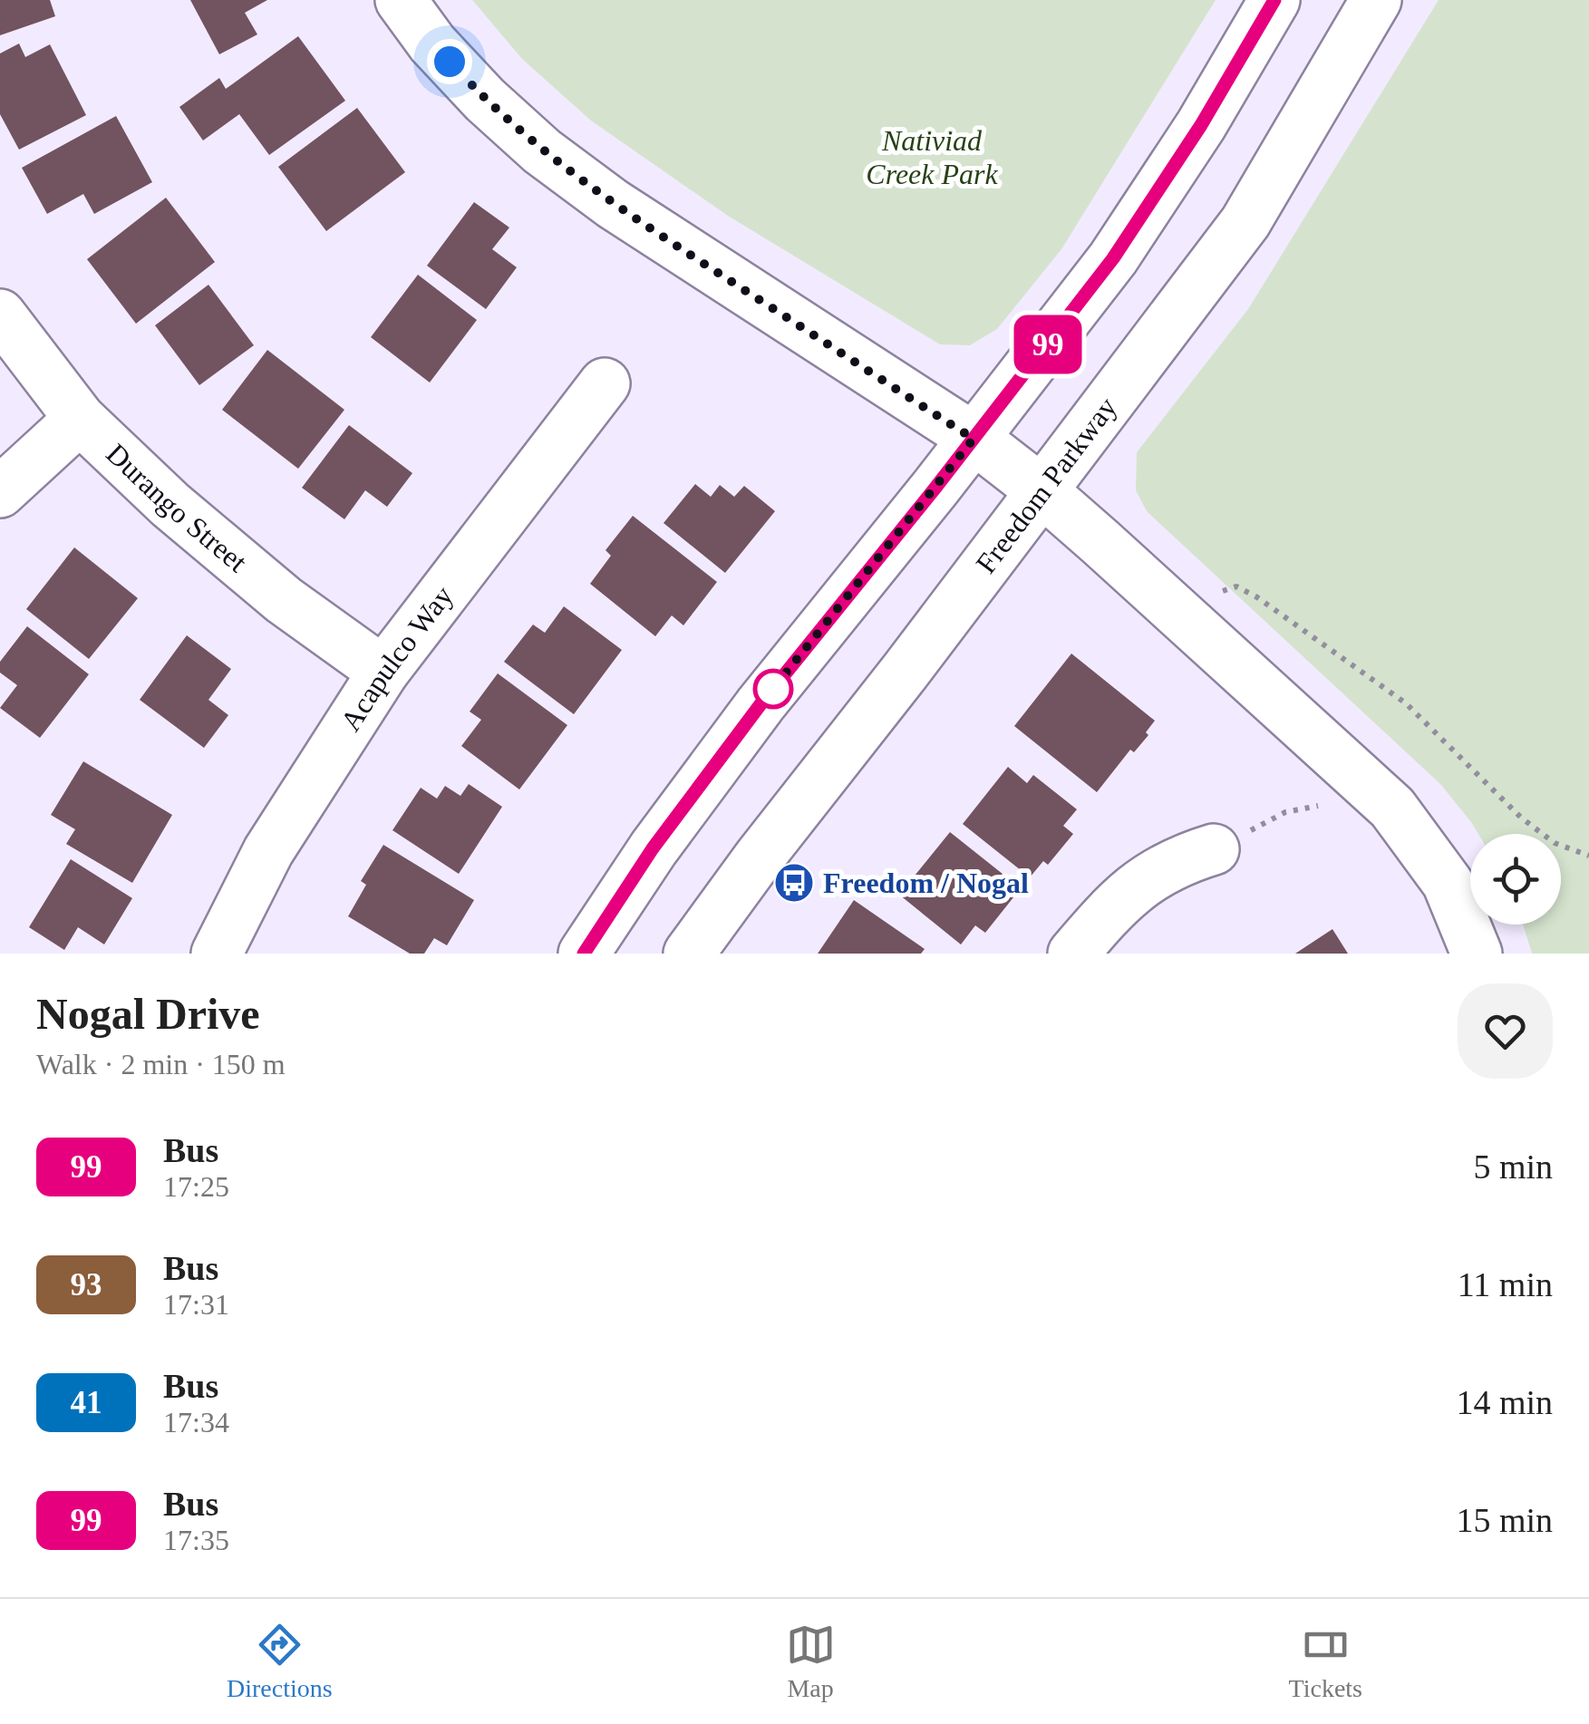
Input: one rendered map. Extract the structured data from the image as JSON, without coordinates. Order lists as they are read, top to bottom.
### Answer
{
  "streets": {
    "street": ["Freedom Parkway", "Durango Street", "Acapulco Way"]
  },
  "crossings": [
    ["Durango Street", "Acapulco Way"]
  ],
  "parks": ["Nativiad Creek Park"],
  "places": {
    "bus stop": ["Freedom / Nogal"]
  },
  "lines": ["bus line 99"],
  "page": {
    "on_map": "99",
    "heading": ["Nogal Drive", "Walk · 2 min · 150 m"],
    "list": [
      {
        "mark": "99",
        "name": "Bus",
        "note": "17:25",
        "value": "5 min"
      },
      {
        "mark": "93",
        "name": "Bus",
        "note": "17:31",
        "value": "11 min"
      },
      {
        "mark": "41",
        "name": "Bus",
        "note": "17:34",
        "value": "14 min"
      },
      {
        "mark": "99",
        "name": "Bus",
        "note": "17:35",
        "value": "15 min"
      }
    ],
    "tabs": ["Directions", "Map", "Tickets"]
  }
}
